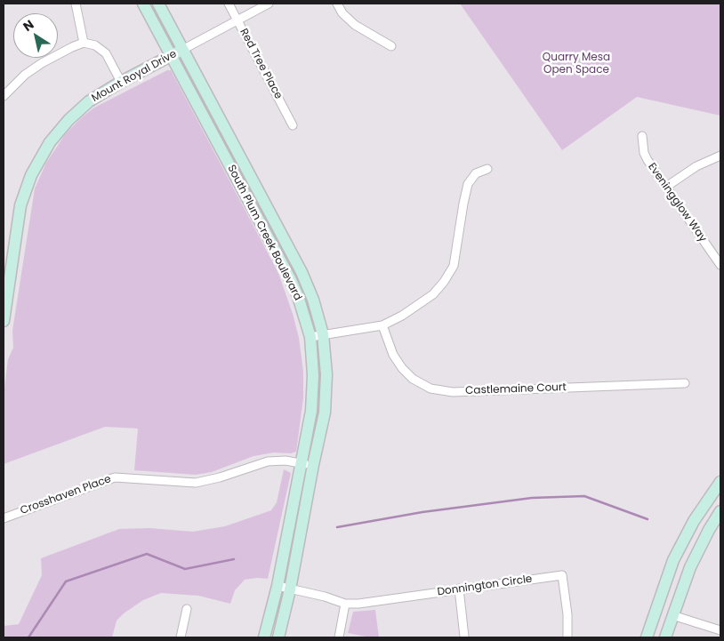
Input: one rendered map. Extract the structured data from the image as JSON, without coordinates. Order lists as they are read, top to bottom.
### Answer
{
  "streets": {
    "street": [
      "Red Tree Place",
      "Mount Royal Drive",
      "Eveningglow Way",
      "South Plum Creek Boulevard",
      "Castlemaine Court",
      "Crosshaven Place",
      "Donnington Circle"
    ]
  },
  "crossings": [
    ["Mount Royal Drive", "South Plum Creek Boulevard"],
    ["South Plum Creek Boulevard", "Crosshaven Place"],
    ["South Plum Creek Boulevard", "Donnington Circle"]
  ],
  "parks": ["Quarry Mesa Open Space"],
  "north": "top left"
}
